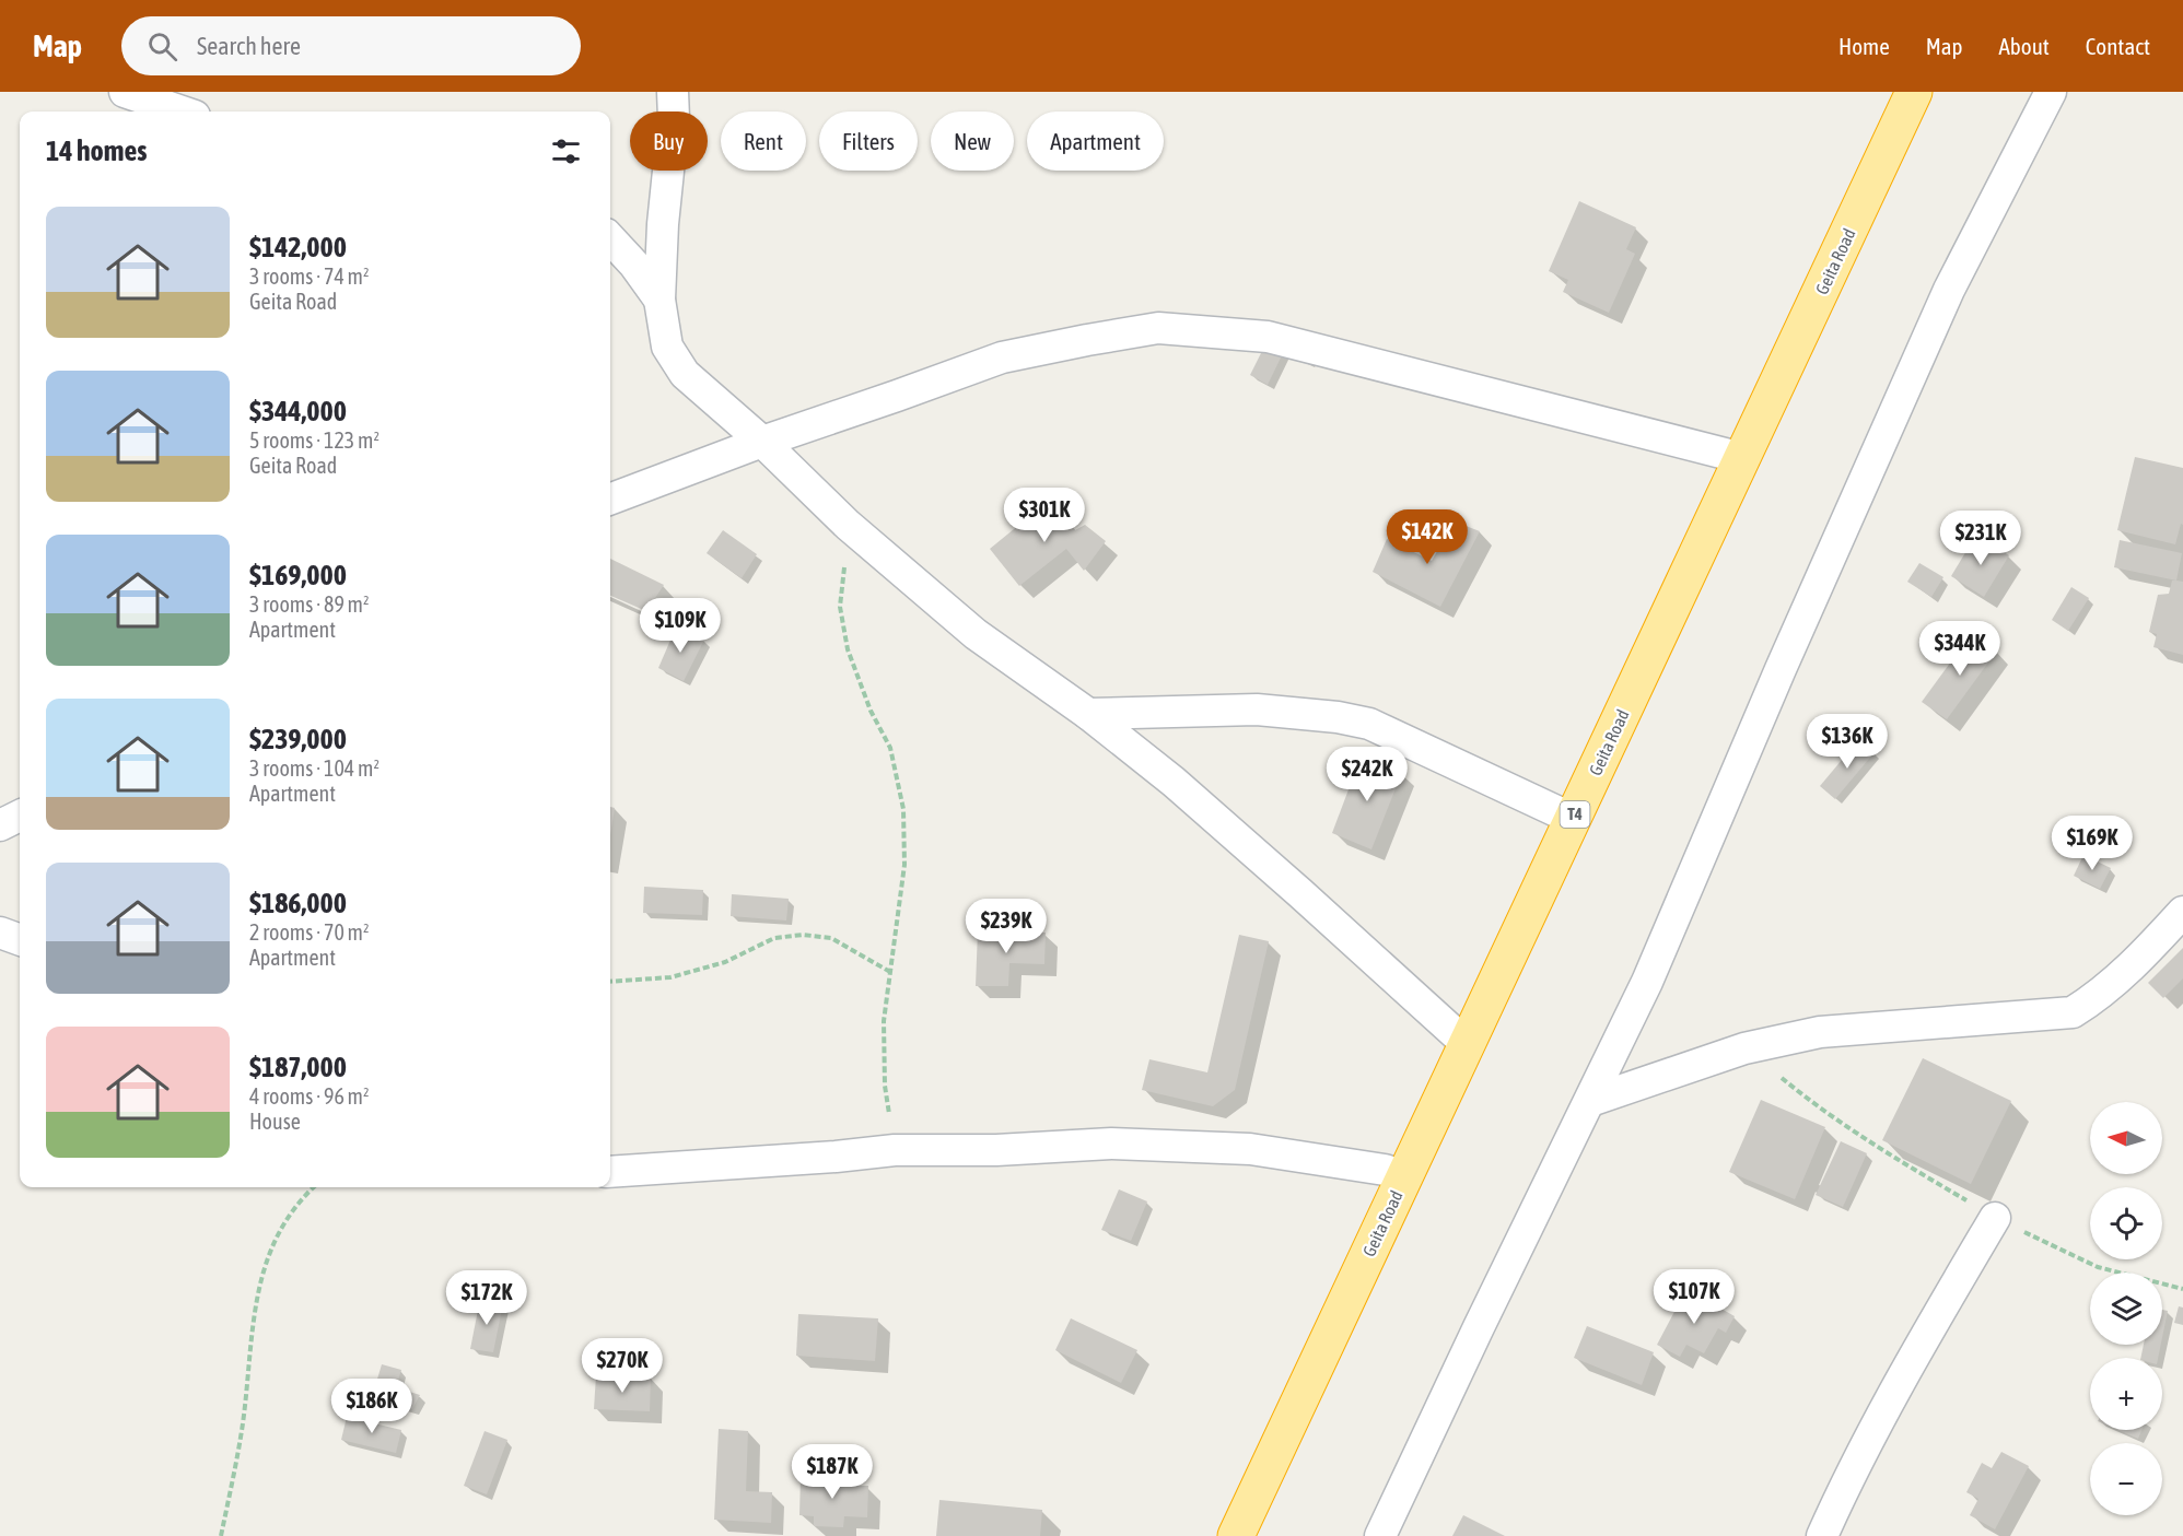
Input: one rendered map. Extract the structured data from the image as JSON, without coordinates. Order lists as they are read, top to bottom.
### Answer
{
  "streets": {
    "highway": ["Geita Road", "T4"]
  },
  "north": "left",
  "page": {
    "header": "Map",
    "search": "Search here",
    "nav": [
      "Home",
      "Map",
      "About",
      "Contact"
    ],
    "chip": [
      "Buy",
      "Rent",
      "Filters",
      "New",
      "Apartment"
    ],
    "heading": "14 homes",
    "list": [
      {
        "name": "$142,000",
        "note": "3 rooms · 74 m² · Geita Road"
      },
      {
        "name": "$344,000",
        "note": "5 rooms · 123 m² · Geita Road"
      },
      {
        "name": "$169,000",
        "note": "3 rooms · 89 m² · Apartment"
      },
      {
        "name": "$239,000",
        "note": "3 rooms · 104 m² · Apartment"
      },
      {
        "name": "$186,000",
        "note": "2 rooms · 70 m² · Apartment"
      },
      {
        "name": "$187,000",
        "note": "4 rooms · 96 m² · House"
      }
    ],
    "price": [
      "$301K",
      "$142K",
      "$231K",
      "$109K",
      "$344K",
      "$136K",
      "$242K",
      "$169K",
      "$239K",
      "$107K",
      "$172K",
      "$270K",
      "$186K",
      "$187K"
    ],
    "map_buttons": ["+", "−"]
  }
}
